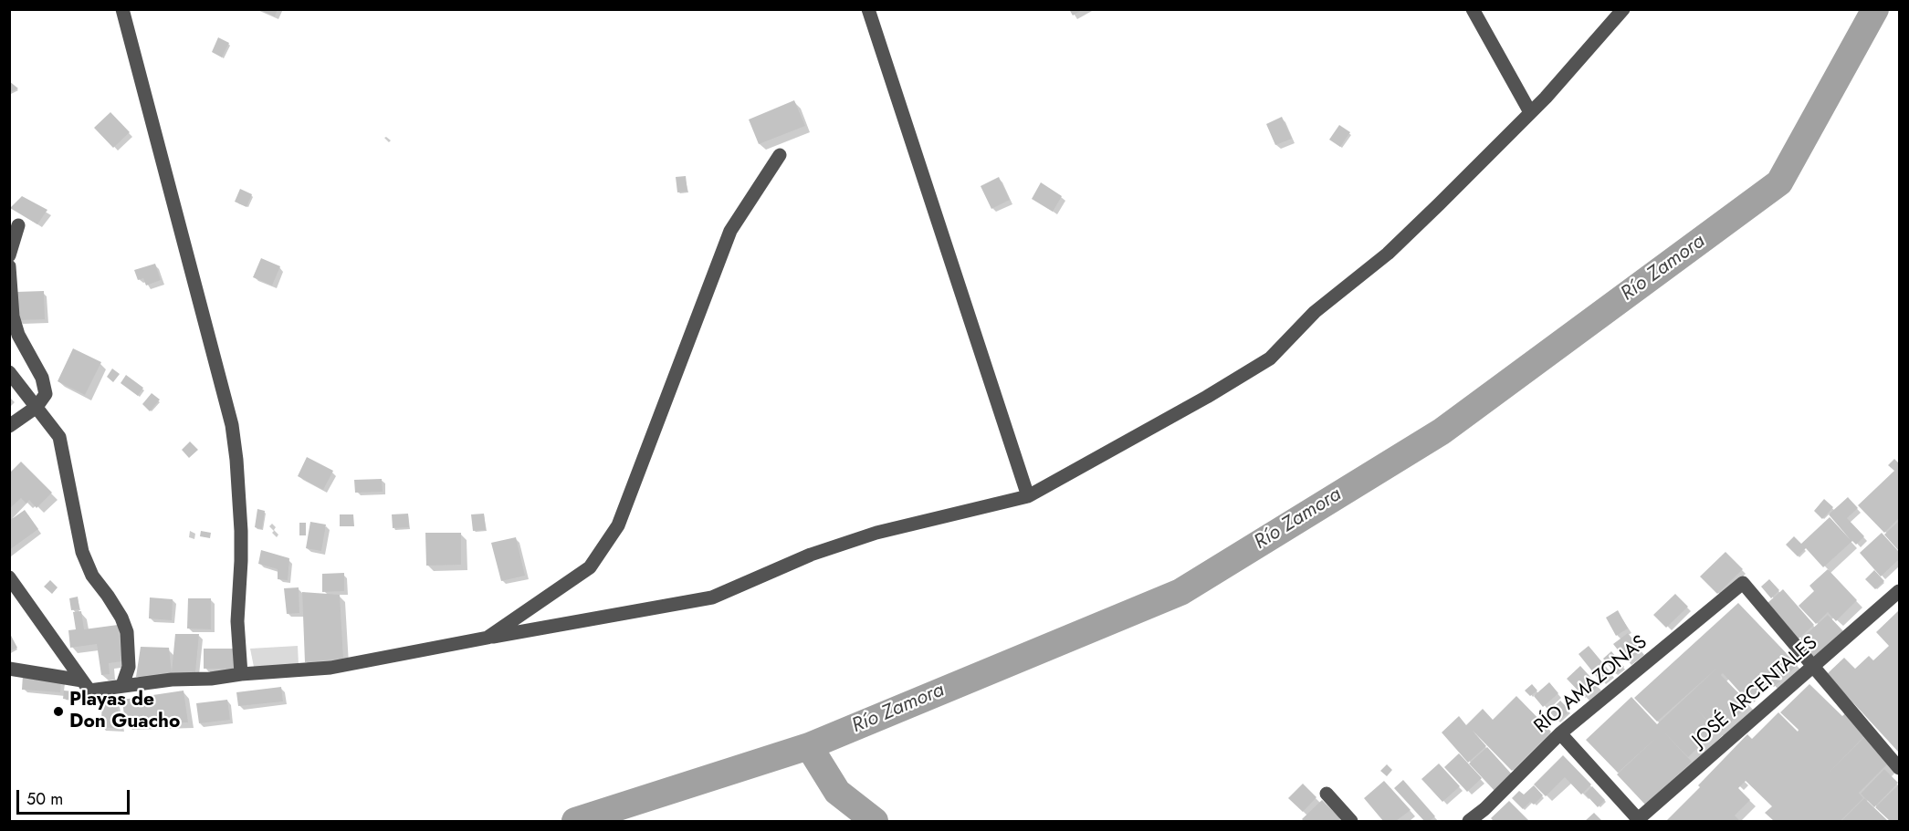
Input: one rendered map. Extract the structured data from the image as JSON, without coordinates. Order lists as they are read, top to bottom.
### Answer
{
  "streets": {
    "street": ["RÍO AMAZONAS", "JOSÉ ARCENTALES"]
  },
  "crossings": [
    ["RÍO AMAZONAS", "JOSÉ ARCENTALES"]
  ],
  "water": ["Río Zamora"],
  "places": ["Playas de Don Guacho"],
  "scale_bar": "50 m"
}
